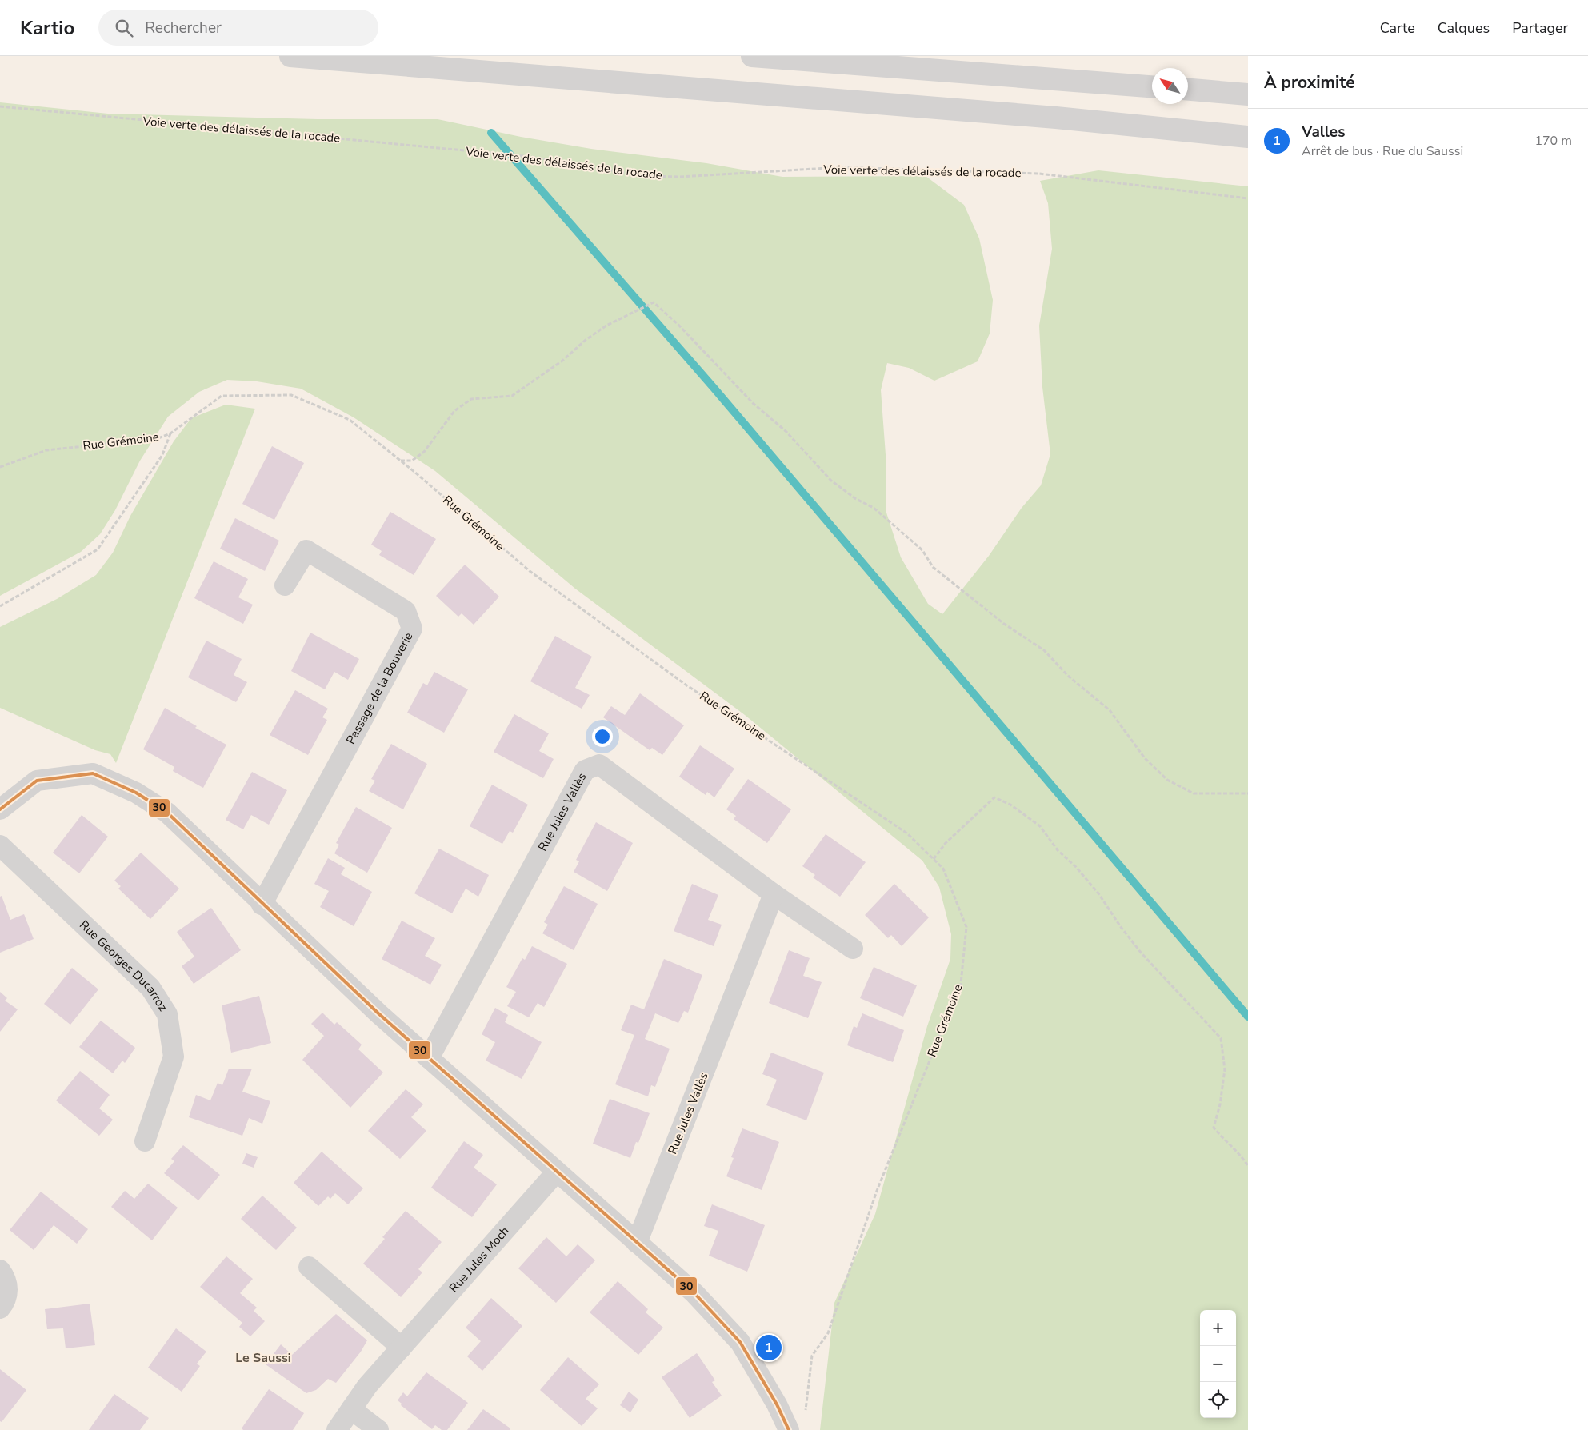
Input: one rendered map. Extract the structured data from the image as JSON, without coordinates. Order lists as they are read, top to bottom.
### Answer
{
  "streets": {
    "street": [
      "Passage de la Bouverie",
      "Rue Jules Vallès",
      "Rue Georges Ducarroz",
      "Rue Jules Moch"
    ],
    "path": ["Voie verte des délaissés de la rocade", "Rue Grémoine"]
  },
  "districts": ["Le Saussi"],
  "lines": ["transit line 30"],
  "north": "top left",
  "page": {
    "header": "Kartio",
    "search": "Rechercher",
    "nav": ["Carte", "Calques", "Partager"],
    "heading": "À proximité",
    "list": [
      {
        "mark": "1",
        "name": "Valles",
        "note": "Arrêt de bus · Rue du Saussi",
        "value": "170 m"
      }
    ],
    "map_buttons": ["+", "−"],
    "pins": "1"
  }
}
